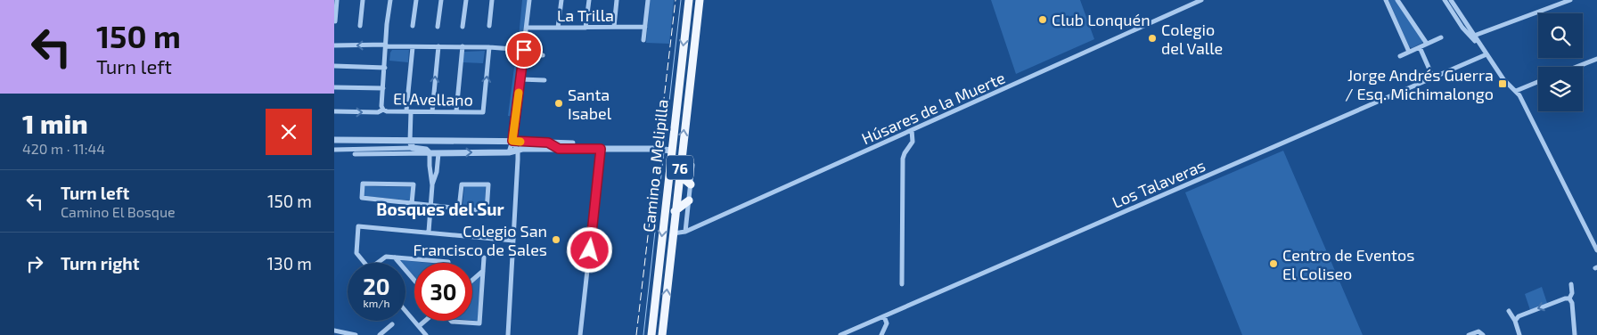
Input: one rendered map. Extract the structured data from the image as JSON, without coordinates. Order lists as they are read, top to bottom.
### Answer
{
  "streets": {
    "main road": ["Camino a Melipilla", "76"],
    "street": [
      "La Trilla",
      "El Avellano",
      "Húsares de la Muerte",
      "Los Talaveras"
    ]
  },
  "crossings": [
    ["Húsares de la Muerte", "Camino a Melipilla"]
  ],
  "districts": ["Bosques del Sur"],
  "places": {
    "other": [
      "Club Lonquén",
      "Colegio del Valle",
      "Santa Isabel",
      "Colegio San Francisco de Sales",
      "Centro de Eventos El Coliseo"
    ],
    "transit": ["Jorge Andrés Guerra / Esq. Michimalongo"]
  },
  "page": {
    "turn": ["150 m", "Turn left"],
    "heading": ["1 min", "420 m · 11:44"],
    "list": [
      {
        "name": "Turn left",
        "note": "Camino El Bosque",
        "value": "150 m"
      },
      {
        "name": "Turn right",
        "value": "130 m"
      }
    ],
    "speed": "20 km/h",
    "limit": "30"
  }
}
